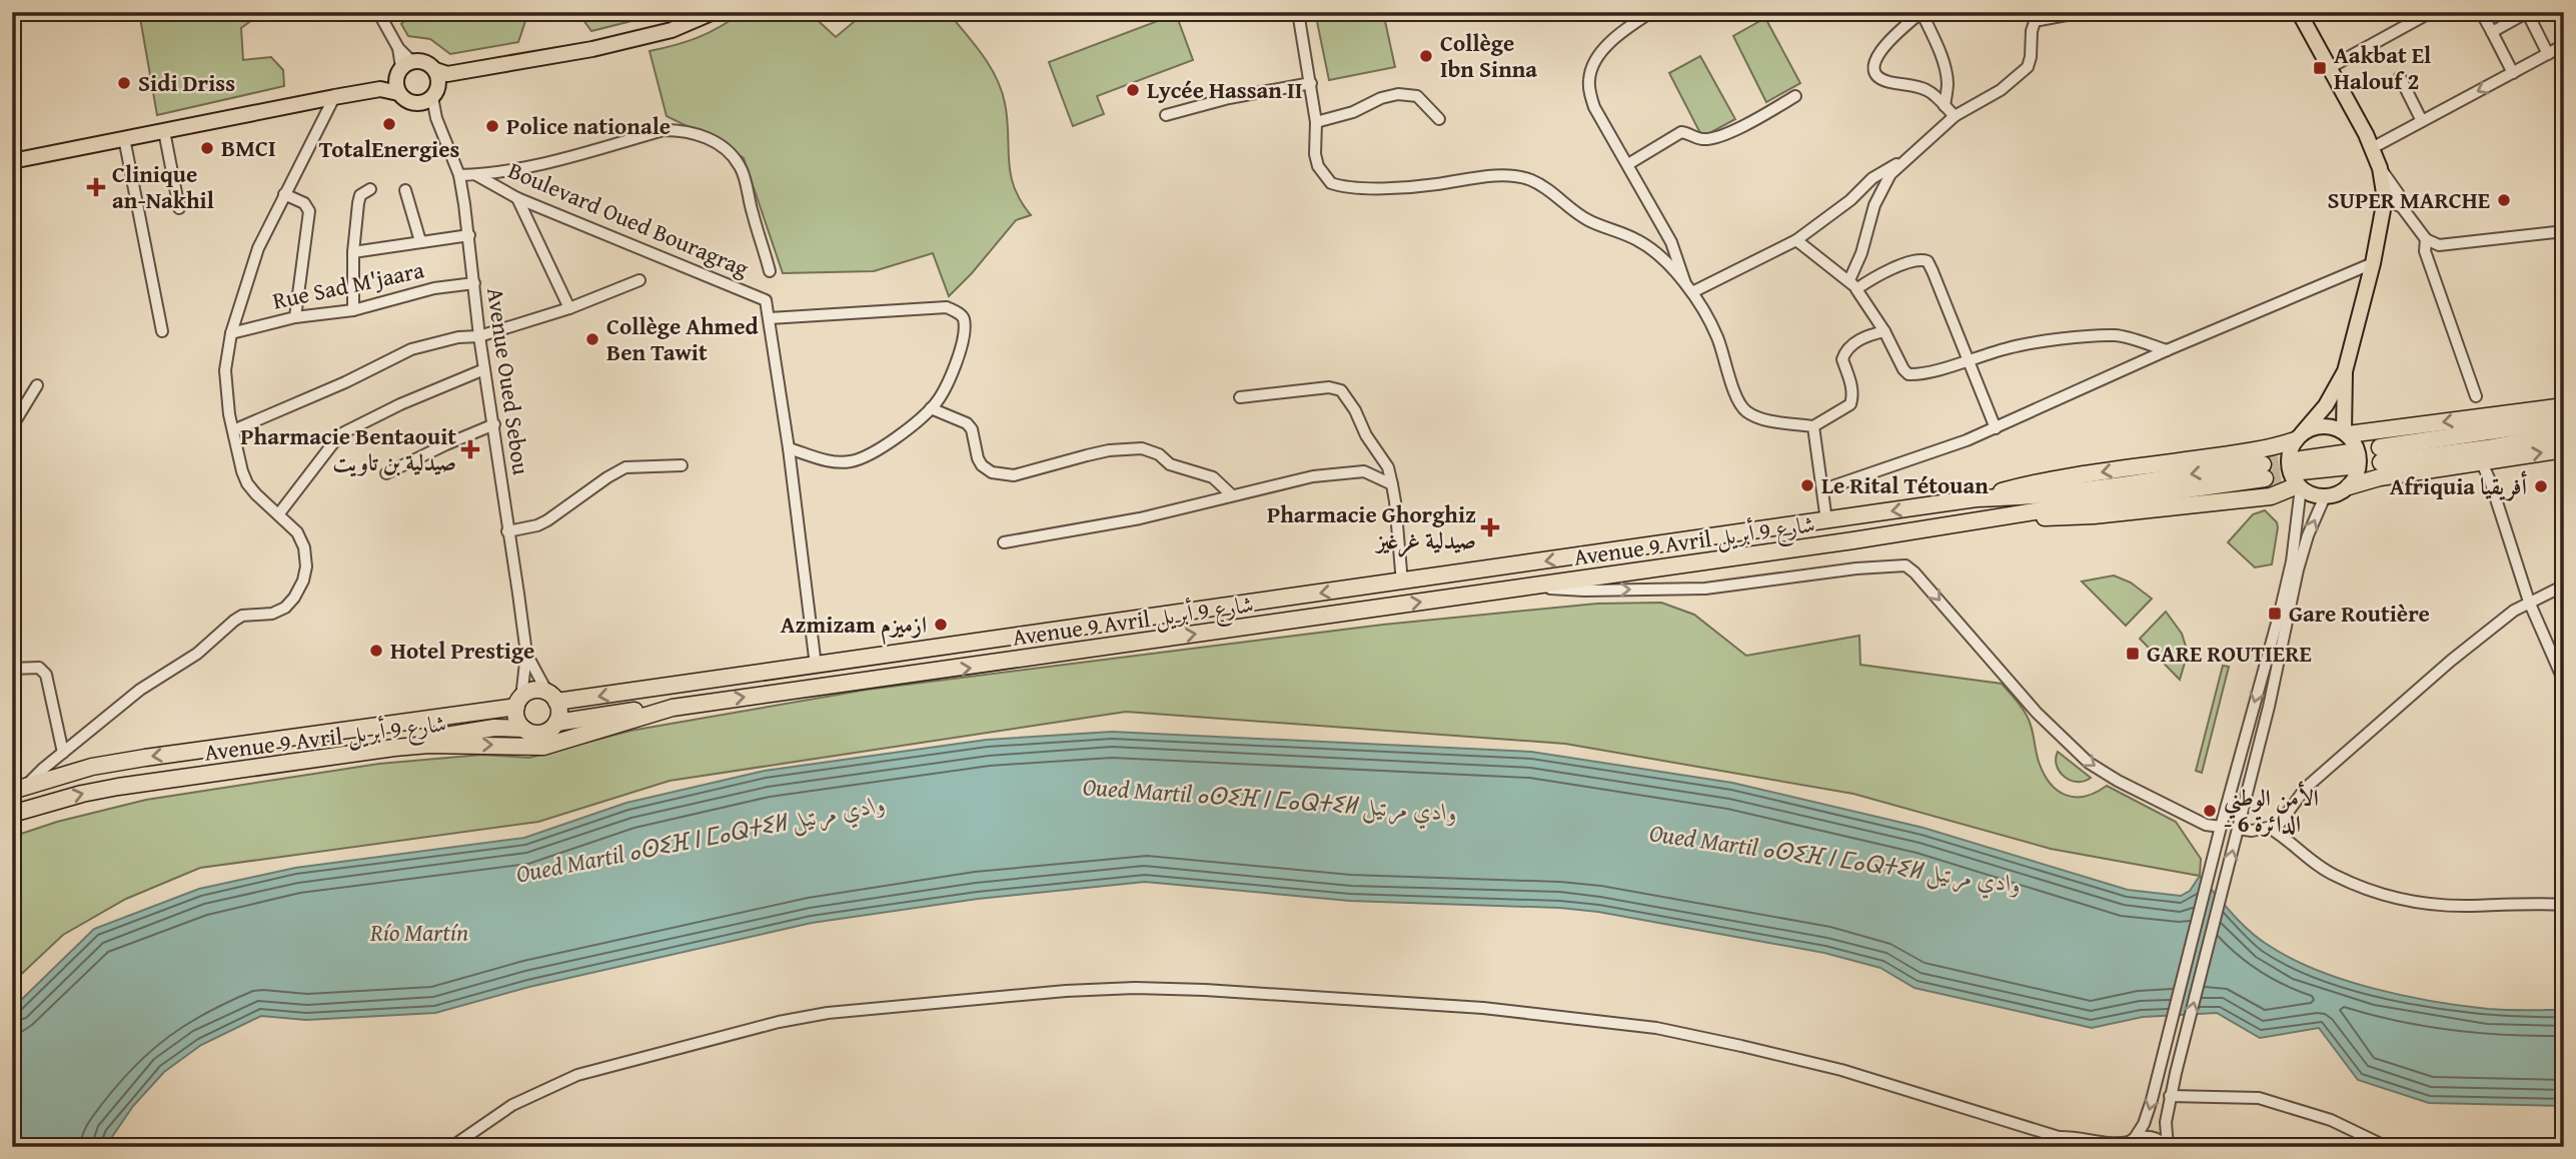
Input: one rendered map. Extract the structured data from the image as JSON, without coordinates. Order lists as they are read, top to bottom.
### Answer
{
  "streets": {
    "highway": ["Avenue 9 Avril شارع 9 أبريل"],
    "street": ["Boulevard Oued Bouragrag", "Rue Sad M'jaara", "Avenue Oued Sebou"]
  },
  "crossings": [
    ["Rue Sad M'jaara", "Avenue Oued Sebou"],
    ["Avenue Oued Sebou", "Avenue 9 Avril شارع 9 أبريل"]
  ],
  "water": ["Oued Martil ⴰⵙⵉⴼ ⵏ ⵎⴰⵕⵜⵉⵍ وادي مرتيل", "Río Martín"],
  "places": {
    "other": [
      "Collège Ibn Sinna",
      "Sidi Driss",
      "Lycée Hassan II",
      "TotalEnergies",
      "Police nationale",
      "BMCI",
      "SUPER MARCHE",
      "Collège Ahmed Ben Tawit",
      "Le Rital Tétouan",
      "Afriquia أفريقيا",
      "Azmizam ازميزم",
      "Hotel Prestige",
      "الأمن الوطني - الدائرة 6"
    ],
    "transit": ["Aakbat El Halouf 2", "Gare Routière", "GARE ROUTIERE"],
    "health": ["Clinique an-Nakhil", "Pharmacie Bentaouit صيدلية بن تاويت", "Pharmacie Ghorghiz صيدلية غرغيز"]
  }
}
